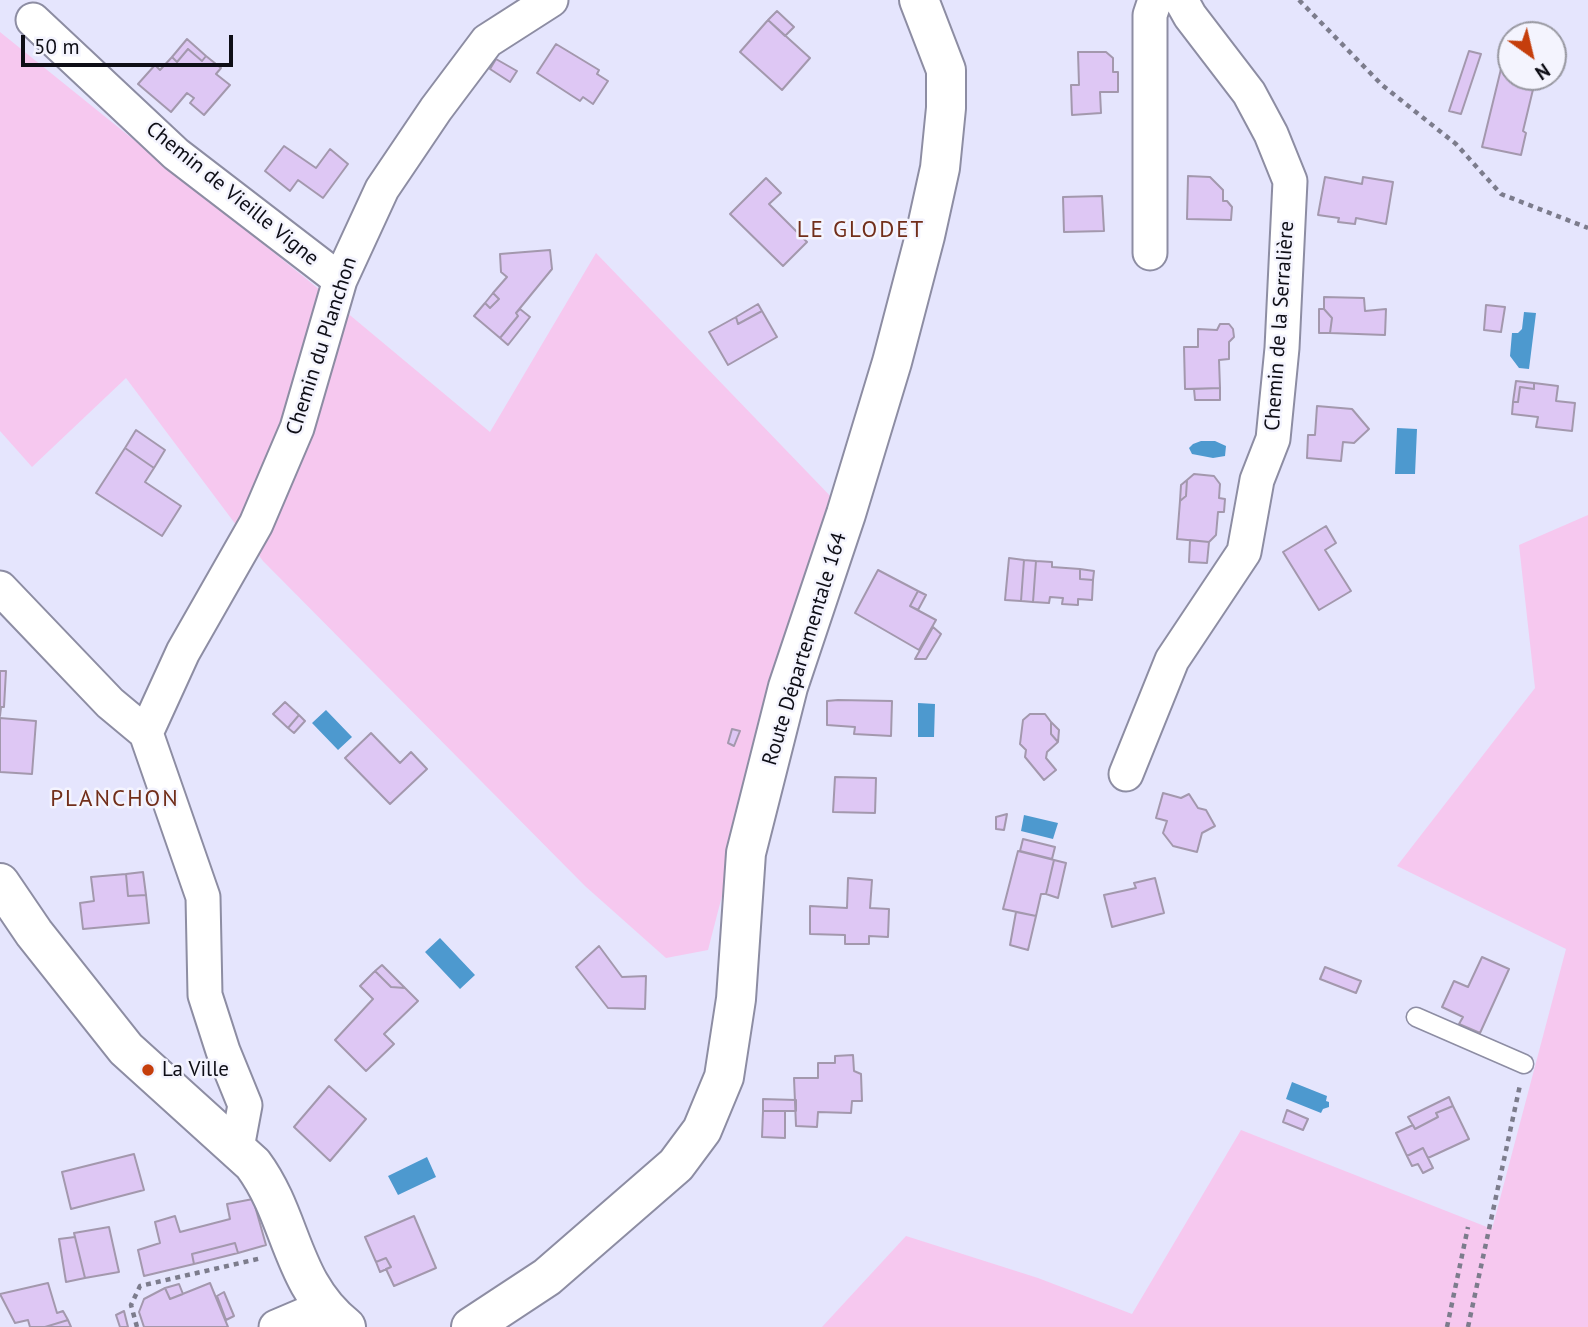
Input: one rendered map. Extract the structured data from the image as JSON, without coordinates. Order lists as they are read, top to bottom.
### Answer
{
  "streets": {
    "street": [
      "Chemin de Vieille Vigne",
      "Chemin de la Serralière",
      "Chemin du Planchon",
      "Route Départementale 164"
    ]
  },
  "crossings": [
    ["Chemin de Vieille Vigne", "Chemin du Planchon"]
  ],
  "districts": ["LE GLODET", "PLANCHON"],
  "places": ["La Ville"],
  "scale_bar": "50 m",
  "north": "bottom right"
}
